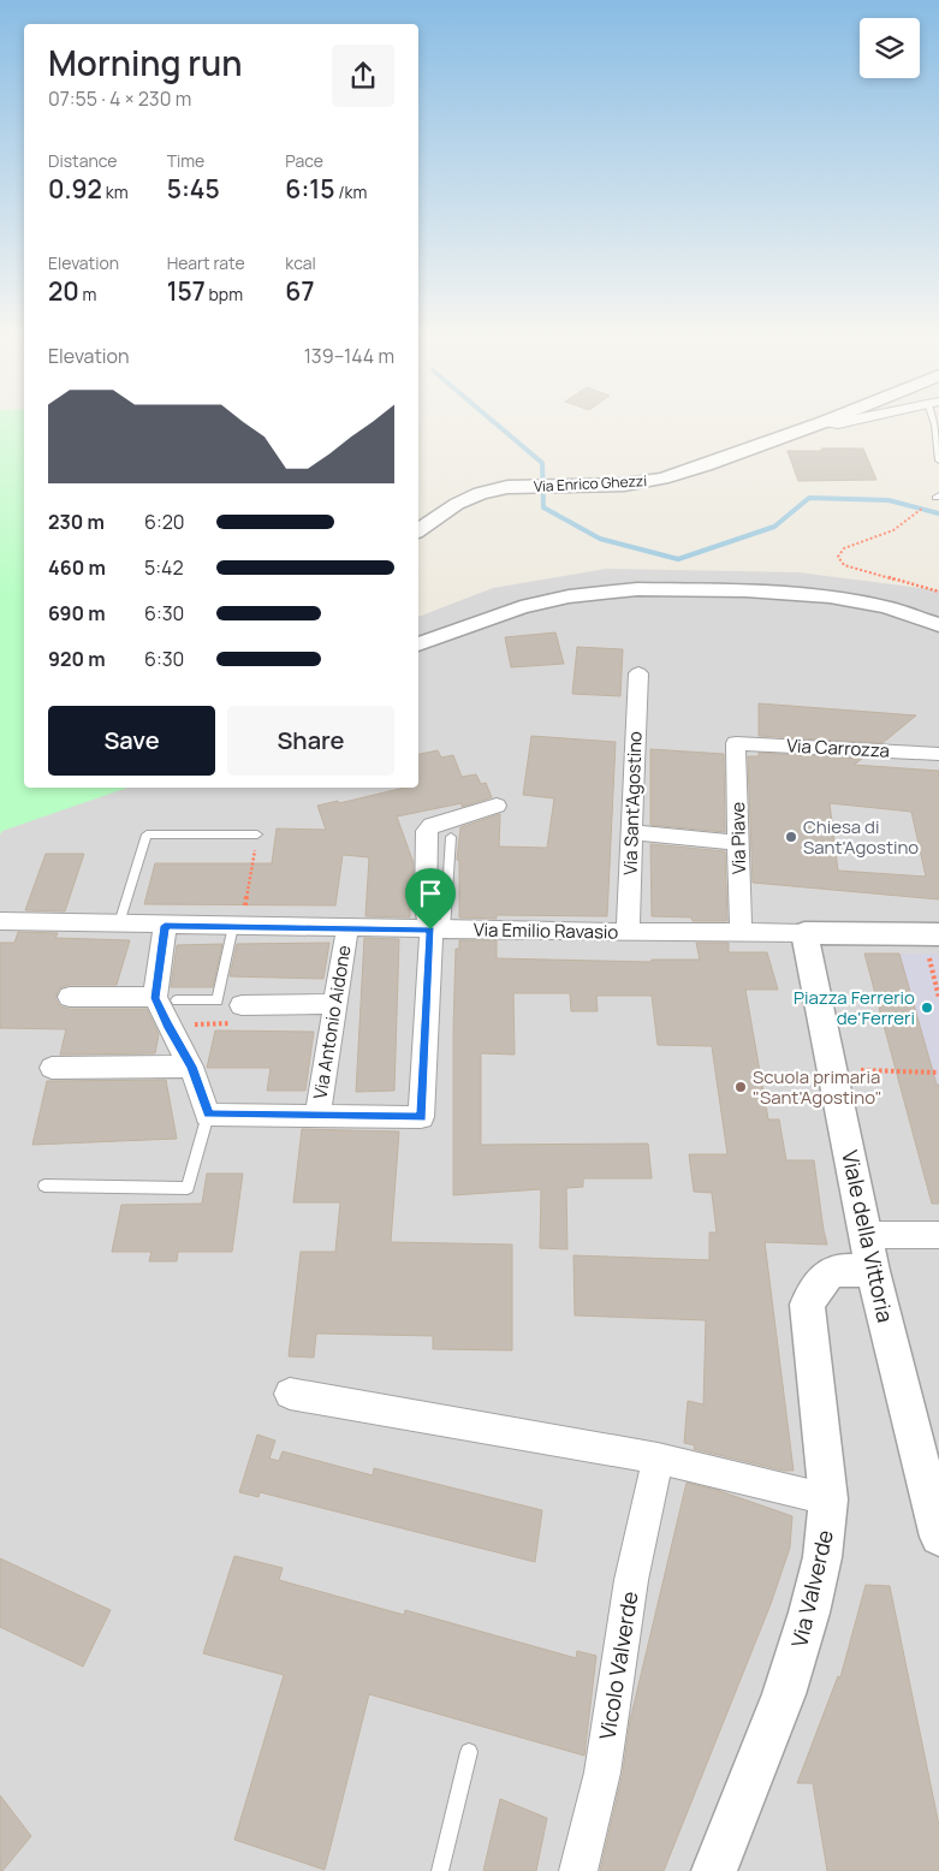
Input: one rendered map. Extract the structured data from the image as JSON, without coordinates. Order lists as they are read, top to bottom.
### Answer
{
  "streets": {
    "street": [
      "Via Enrico Ghezzi",
      "Via Carrozza",
      "Via Sant'Agostino",
      "Via Piave",
      "Via Emilio Ravasio",
      "Via Antonio Aidone",
      "Viale della Vittoria",
      "Via Valverde",
      "Vicolo Valverde"
    ]
  },
  "crossings": [
    ["Via Carrozza", "Via Piave"],
    ["Via Sant'Agostino", "Via Emilio Ravasio"],
    ["Via Piave", "Via Emilio Ravasio"],
    ["Via Emilio Ravasio", "Via Antonio Aidone"],
    ["Via Emilio Ravasio", "Viale della Vittoria"],
    ["Viale della Vittoria", "Via Valverde"]
  ],
  "places": ["Chiesa di Sant'Agostino", "Piazza Ferrerio de'Ferreri", "Scuola primaria \"Sant'Agostino\""],
  "page": {
    "heading": ["Morning run", "07:55 · 4 × 230 m"],
    "stats": [
      ["Distance", "0.92 km"],
      ["Time", "5:45"],
      ["Pace", "6:15 /km"],
      ["Elevation", "20 m"],
      ["Heart rate", "157 bpm"],
      ["kcal", "67"]
    ],
    "chart": ["Elevation", "139–144 m"],
    "list": [
      {
        "name": "230 m",
        "note": "6:20"
      },
      {
        "name": "460 m",
        "note": "5:42"
      },
      {
        "name": "690 m",
        "note": "6:30"
      },
      {
        "name": "920 m",
        "note": "6:30"
      }
    ],
    "buttons": ["Save", "Share"]
  }
}
